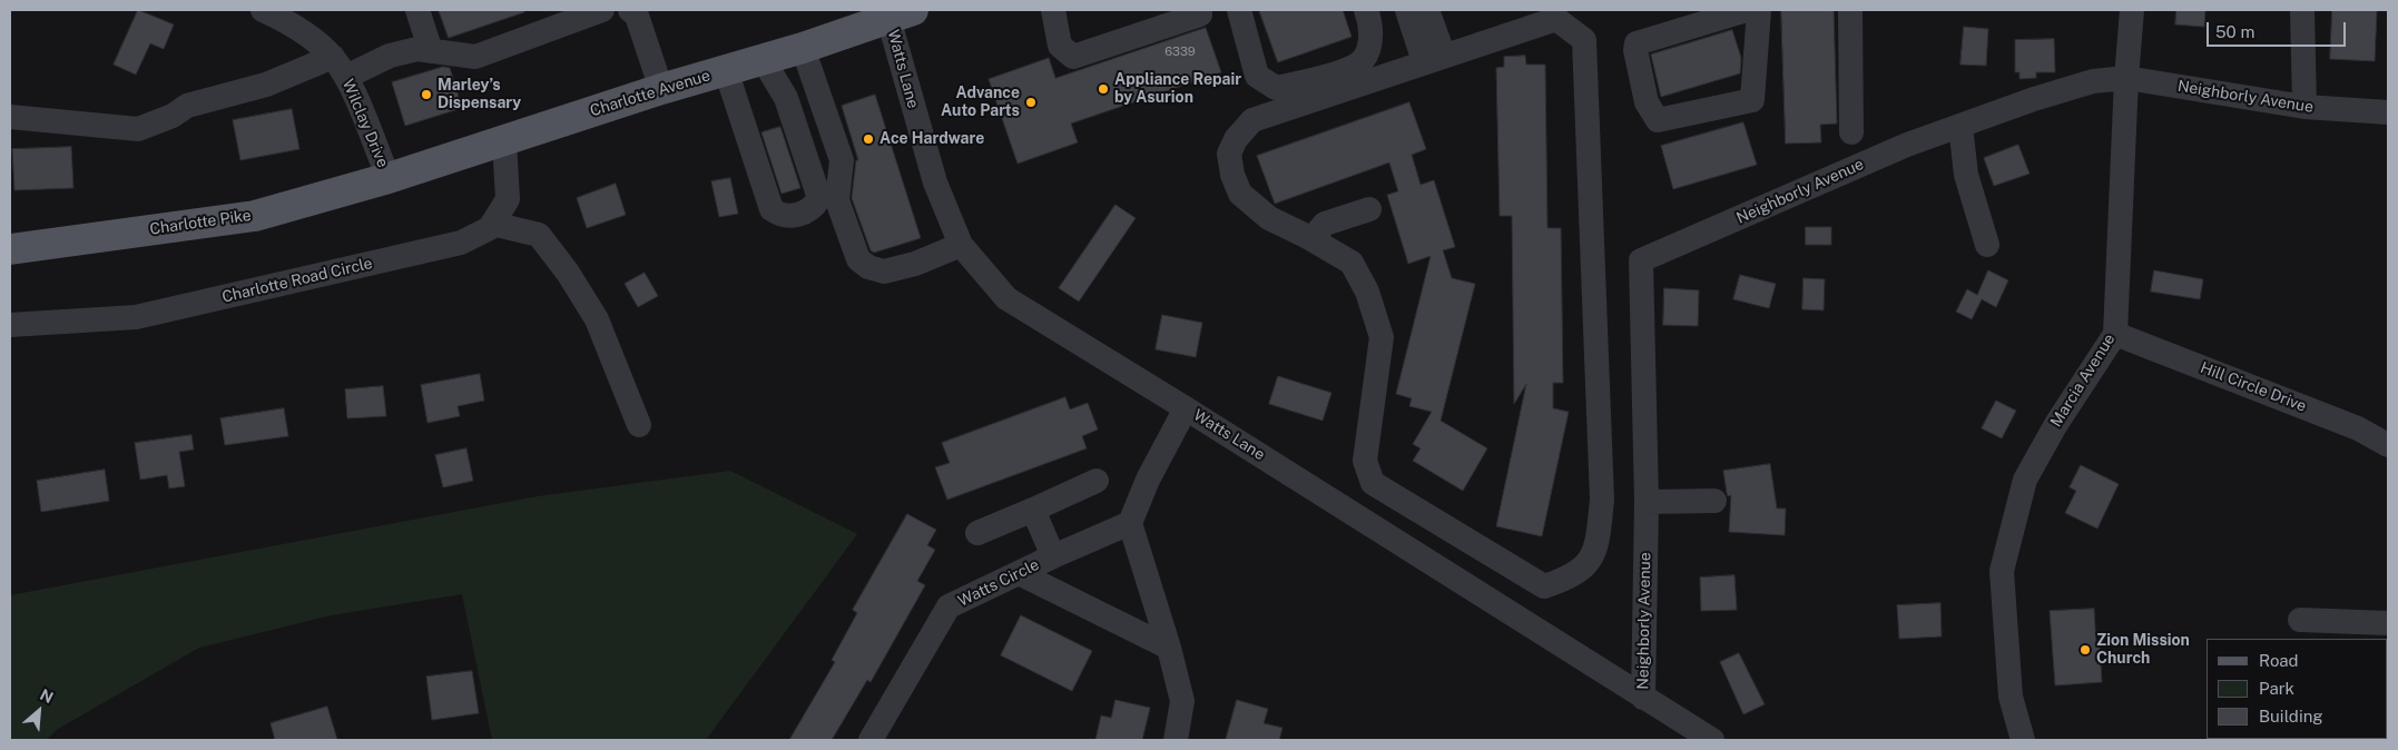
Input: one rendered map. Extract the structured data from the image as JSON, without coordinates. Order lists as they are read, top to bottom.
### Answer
{
  "streets": {
    "main road": ["Charlotte Avenue", "Charlotte Pike"],
    "street": [
      "Watts Lane",
      "Neighborly Avenue",
      "Wilclay Drive",
      "Charlotte Road Circle",
      "Marcia Avenue",
      "Hill Circle Drive",
      "Watts Circle"
    ]
  },
  "crossings": [
    ["Watts Lane", "Charlotte Avenue"],
    ["Watts Lane", "Neighborly Avenue"],
    ["Charlotte Avenue", "Wilclay Drive"],
    ["Charlotte Avenue", "Charlotte Pike"],
    ["Charlotte Avenue", "Charlotte Road Circle"],
    ["Neighborly Avenue", "Marcia Avenue"],
    ["Wilclay Drive", "Charlotte Pike"],
    ["Marcia Avenue", "Hill Circle Drive"]
  ],
  "places": [
    "Appliance Repair by Asurion",
    "Marley’s Dispensary",
    "Advance Auto Parts",
    "Ace Hardware",
    "Zion Mission Church"
  ],
  "house_numbers": ["6339"],
  "legend": ["Road", "Park", "Building"],
  "scale_bar": "50 m",
  "north": "top right"
}
